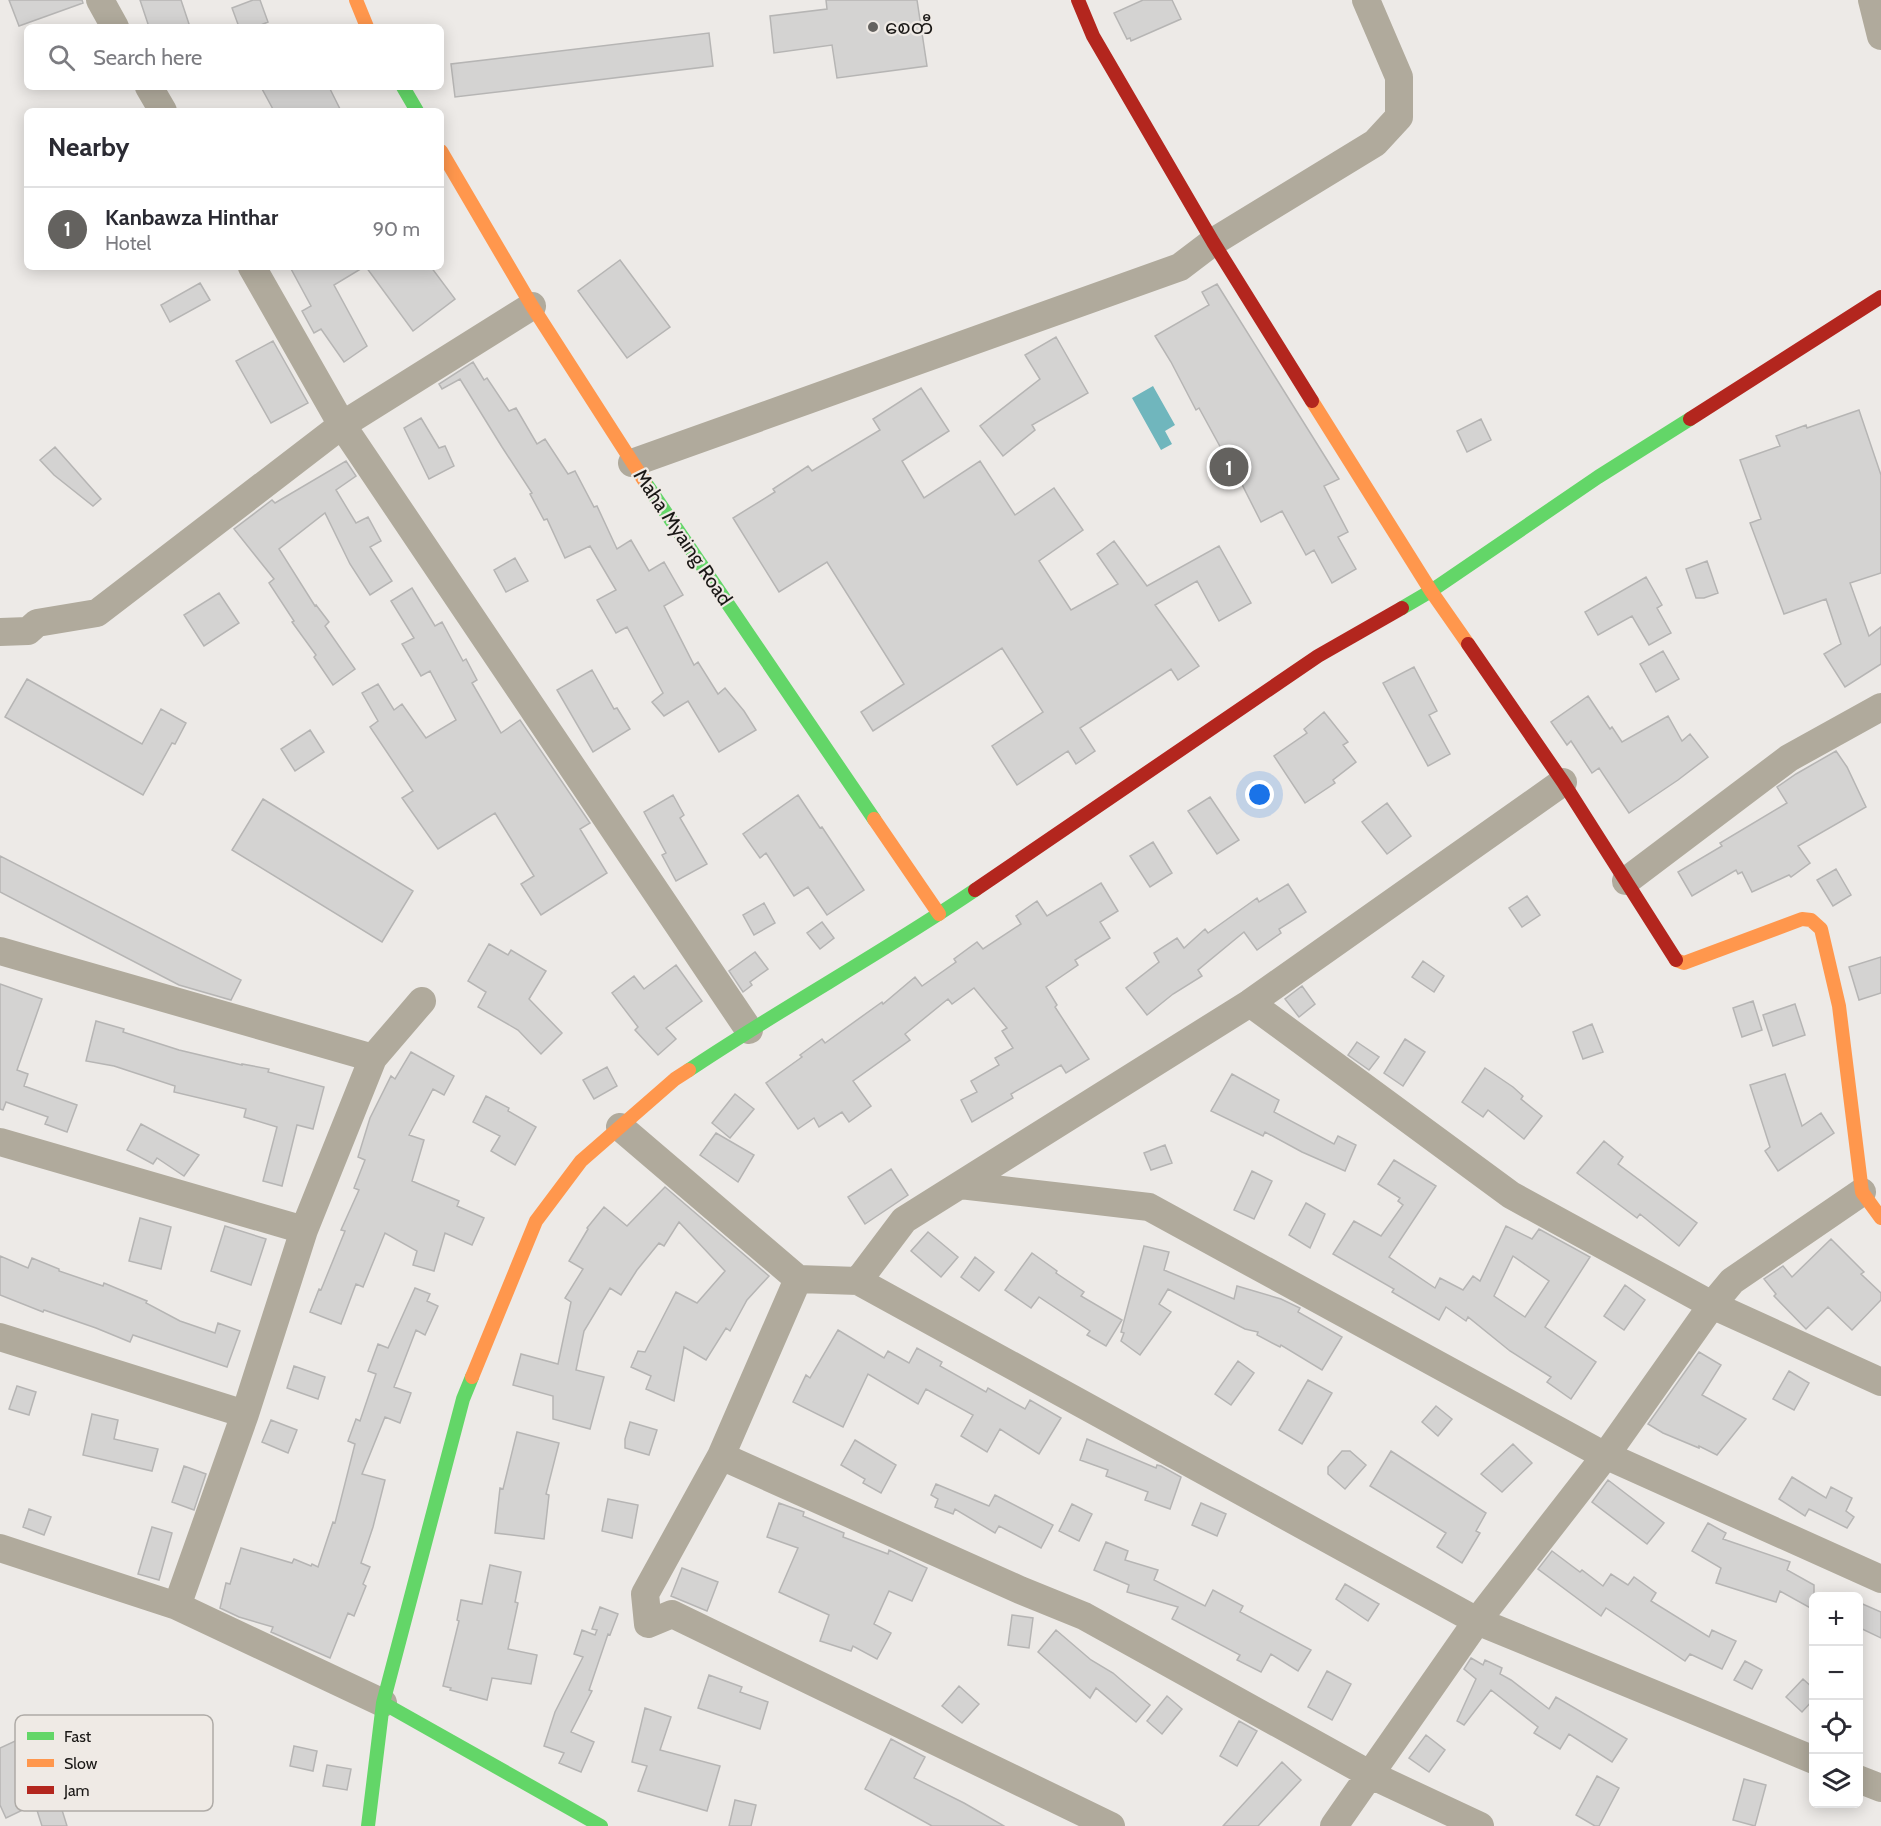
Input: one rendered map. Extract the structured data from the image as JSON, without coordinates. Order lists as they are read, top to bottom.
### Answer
{
  "streets": {
    "street": ["Maha Myaing Road"]
  },
  "places": ["စေတီ"],
  "legend": ["Fast", "Slow", "Jam"],
  "page": {
    "search": "Search here",
    "heading": "Nearby",
    "list": [
      {
        "mark": "1",
        "name": "Kanbawza Hinthar",
        "note": "Hotel",
        "value": "90 m"
      }
    ],
    "pins": "1",
    "map_buttons": ["+", "−"]
  }
}
